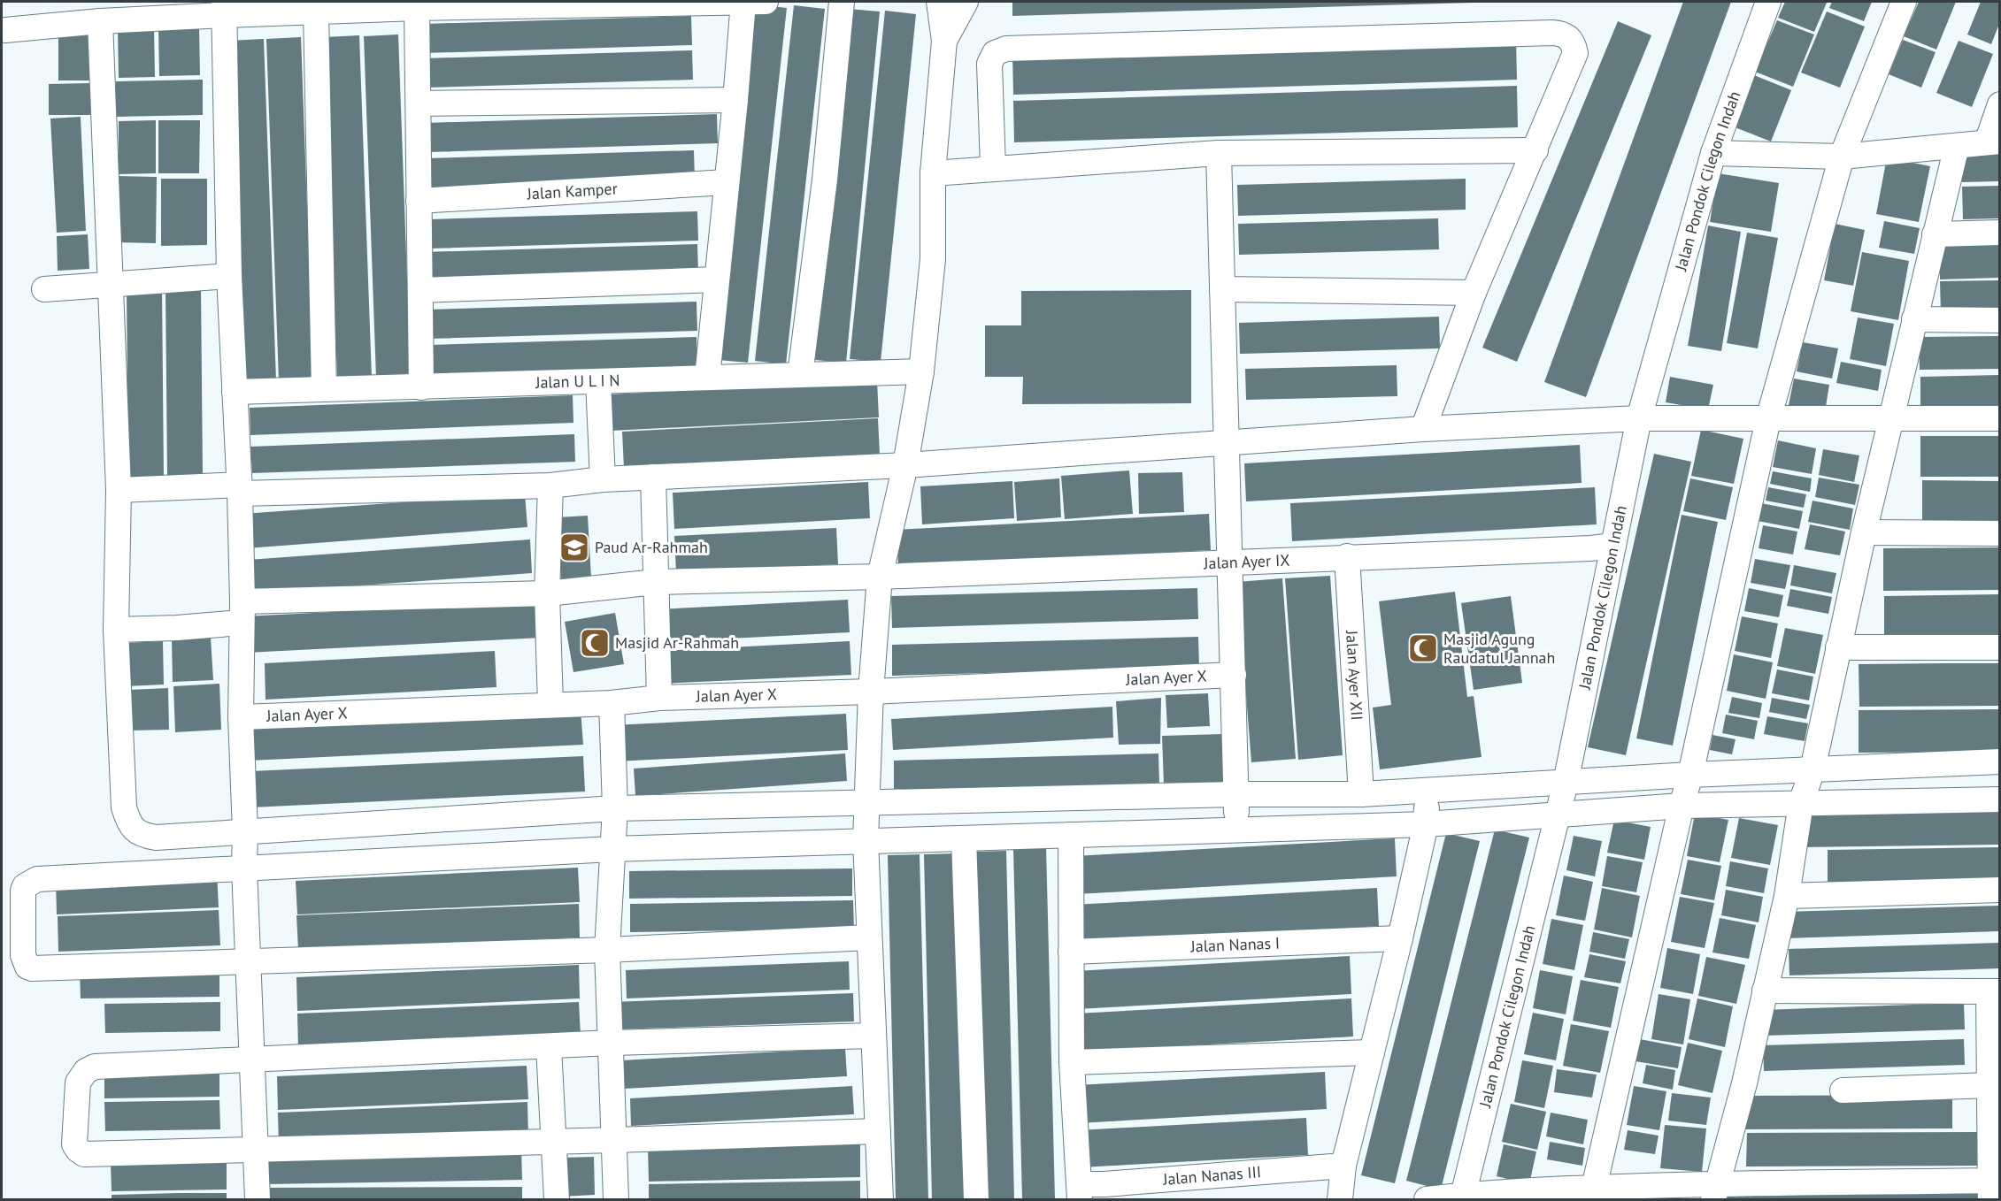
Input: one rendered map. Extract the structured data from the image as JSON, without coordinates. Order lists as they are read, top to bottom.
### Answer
{
  "streets": {
    "street": [
      "Jalan Pondok Cilegon Indah",
      "Jalan Kamper",
      "Jalan U L I N",
      "Jalan Ayer IX",
      "Jalan Ayer XII",
      "Jalan Ayer X",
      "Jalan Nanas I",
      "Jalan Nanas III"
    ]
  },
  "crossings": [
    ["Jalan Pondok Cilegon Indah", "Jalan Ayer IX"],
    ["Jalan Ayer IX", "Jalan Ayer XII"]
  ],
  "places": {
    "school or university": ["Paud Ar-Rahmah"],
    "mosque": ["Masjid Ar-Rahmah", "Masjid Agung Raudatul Jannah"]
  }
}
